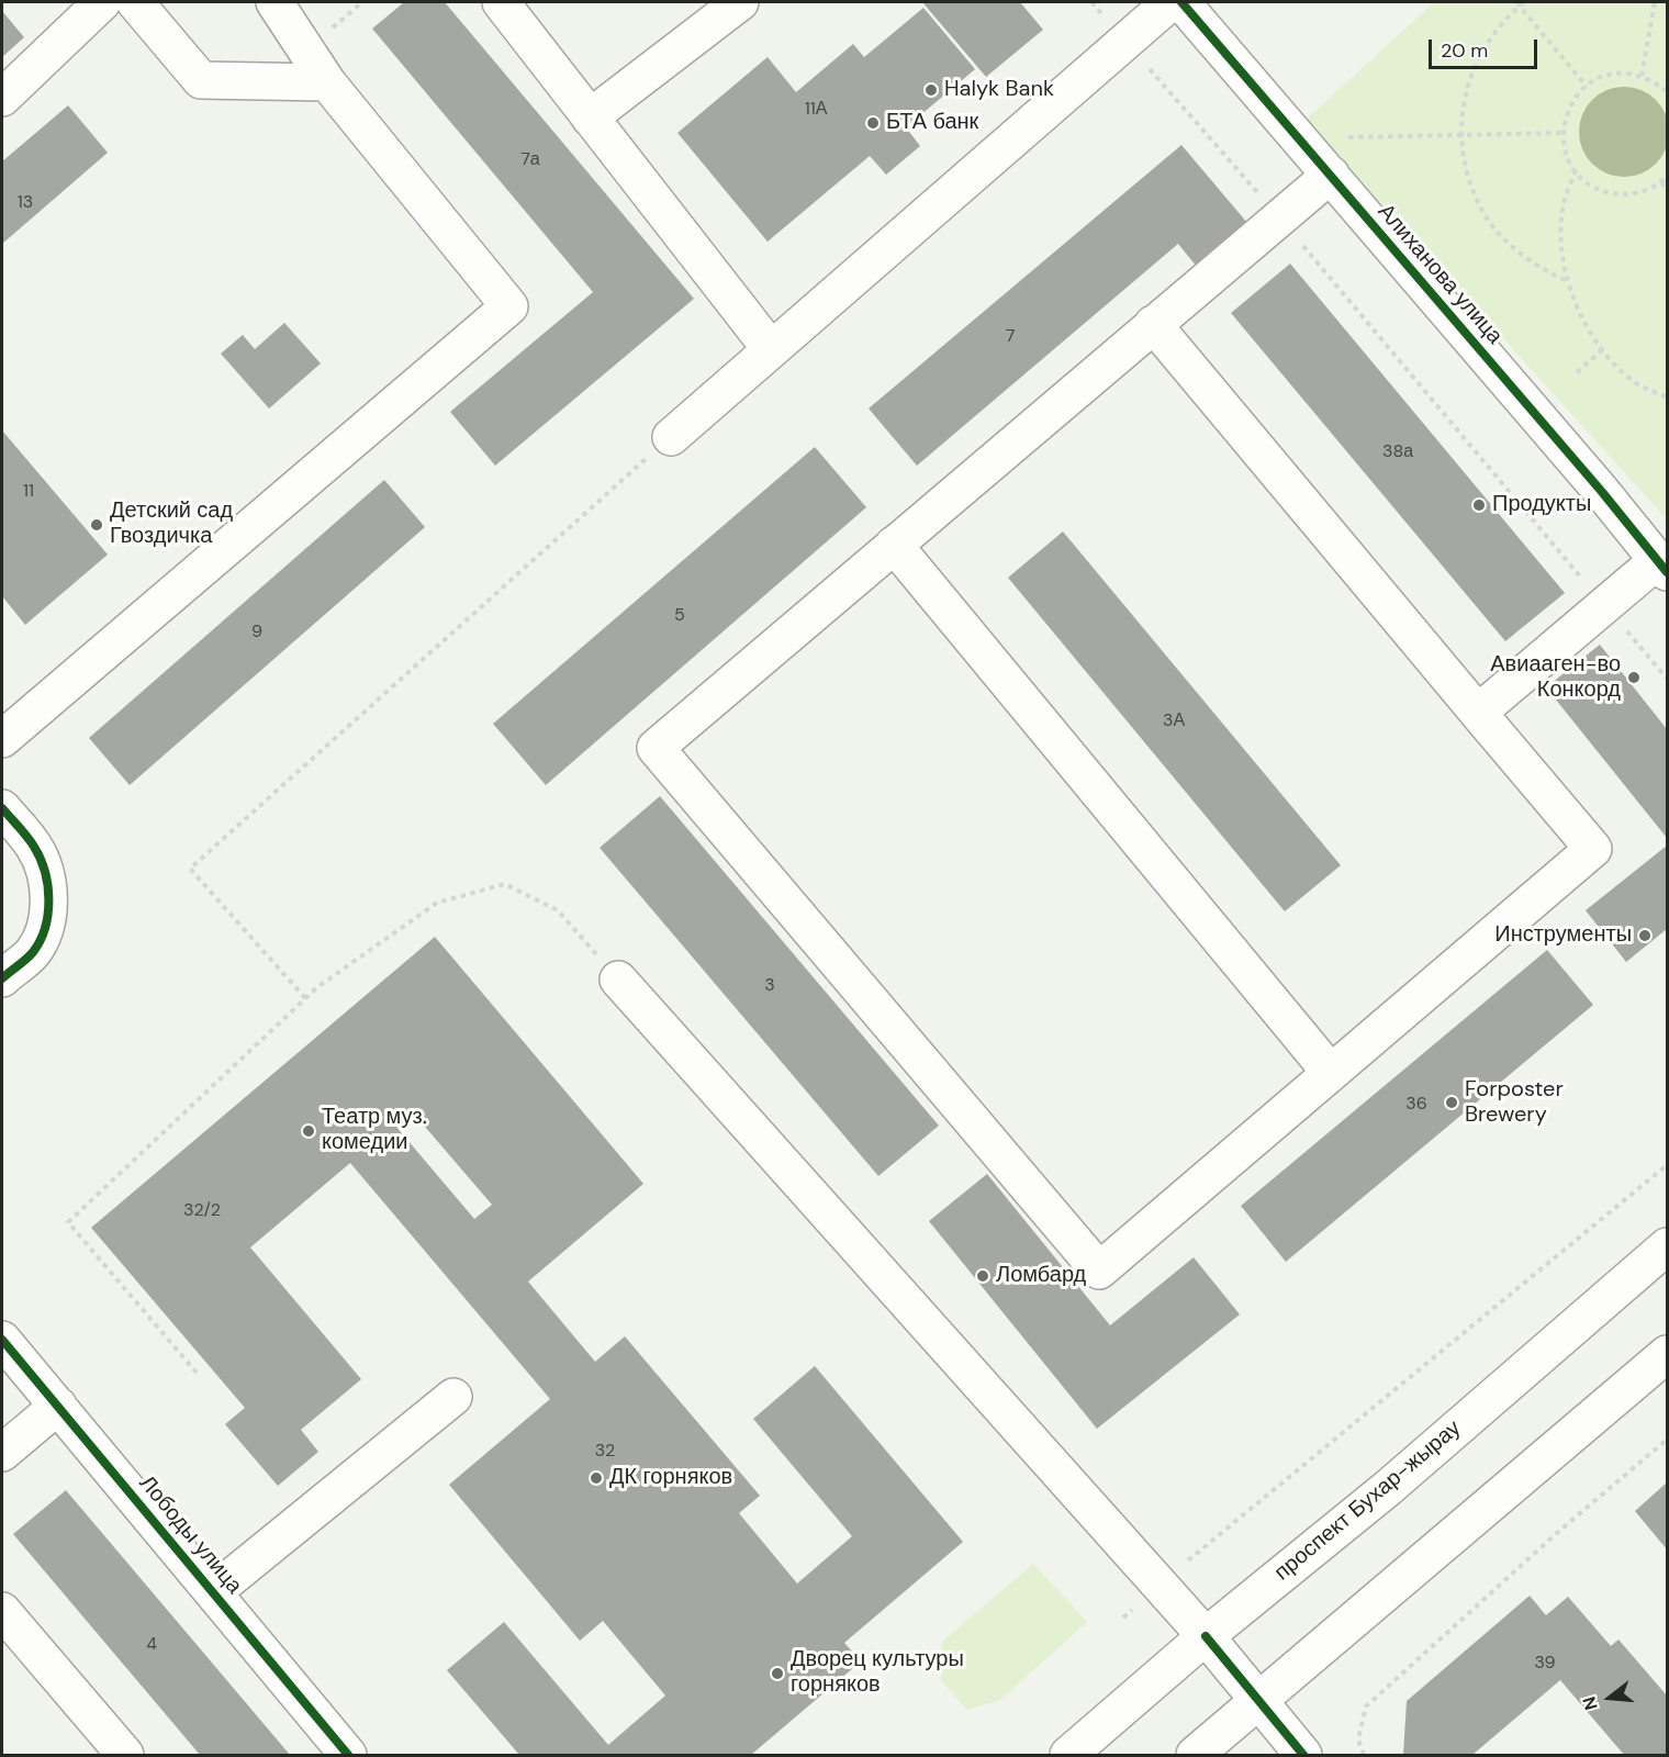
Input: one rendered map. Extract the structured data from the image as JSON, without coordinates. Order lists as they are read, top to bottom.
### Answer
{
  "streets": {
    "street": ["Алиханова улица", "проспект Бухар-жырау", "Лободы улица"]
  },
  "places": [
    "Halyk Bank",
    "БТА банк",
    "Продукты",
    "Детский сад Гвоздичка",
    "Авиааген-во Конкорд",
    "Инструменты",
    "Forposter Brewery",
    "Театр муз. комедии",
    "Ломбард",
    "ДК горняков",
    "Дворец культуры горняков"
  ],
  "house_numbers": [
    "11А",
    "7а",
    "13",
    "7",
    "38а",
    "11",
    "5",
    "9",
    "3А",
    "3",
    "36",
    "32/2",
    "32",
    "4",
    "39"
  ],
  "scale_bar": "20 m",
  "north": "left"
}
